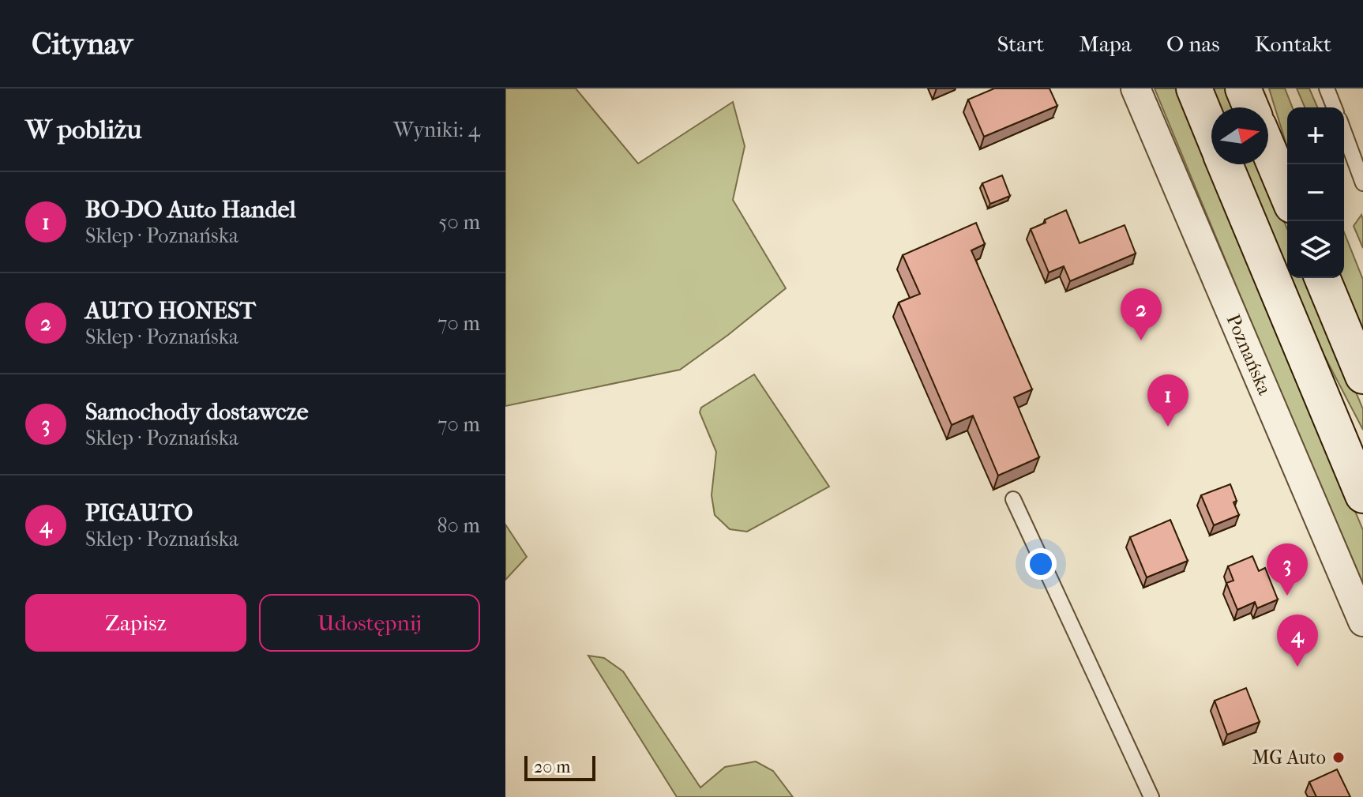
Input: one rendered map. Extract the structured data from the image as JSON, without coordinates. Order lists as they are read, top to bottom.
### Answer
{
  "streets": {
    "street": ["Poznańska"]
  },
  "places": ["MG Auto"],
  "scale_bar": "20 m",
  "north": "right",
  "page": {
    "header": "Citynav",
    "nav": [
      "Start",
      "Mapa",
      "O nas",
      "Kontakt"
    ],
    "heading": ["W pobliżu", "Wyniki: 4"],
    "map_buttons": ["+", "−"],
    "list": [
      {
        "mark": "1",
        "name": "BO-DO Auto Handel",
        "note": "Sklep · Poznańska",
        "value": "50 m"
      },
      {
        "mark": "2",
        "name": "AUTO HONEST",
        "note": "Sklep · Poznańska",
        "value": "70 m"
      },
      {
        "mark": "3",
        "name": "Samochody dostawcze",
        "note": "Sklep · Poznańska",
        "value": "70 m"
      },
      {
        "mark": "4",
        "name": "PIGAUTO",
        "note": "Sklep · Poznańska",
        "value": "80 m"
      }
    ],
    "pins": [
      "2",
      "1",
      "3",
      "4"
    ],
    "buttons": ["Zapisz", "Udostępnij"],
    "scale": "20 m"
  }
}
